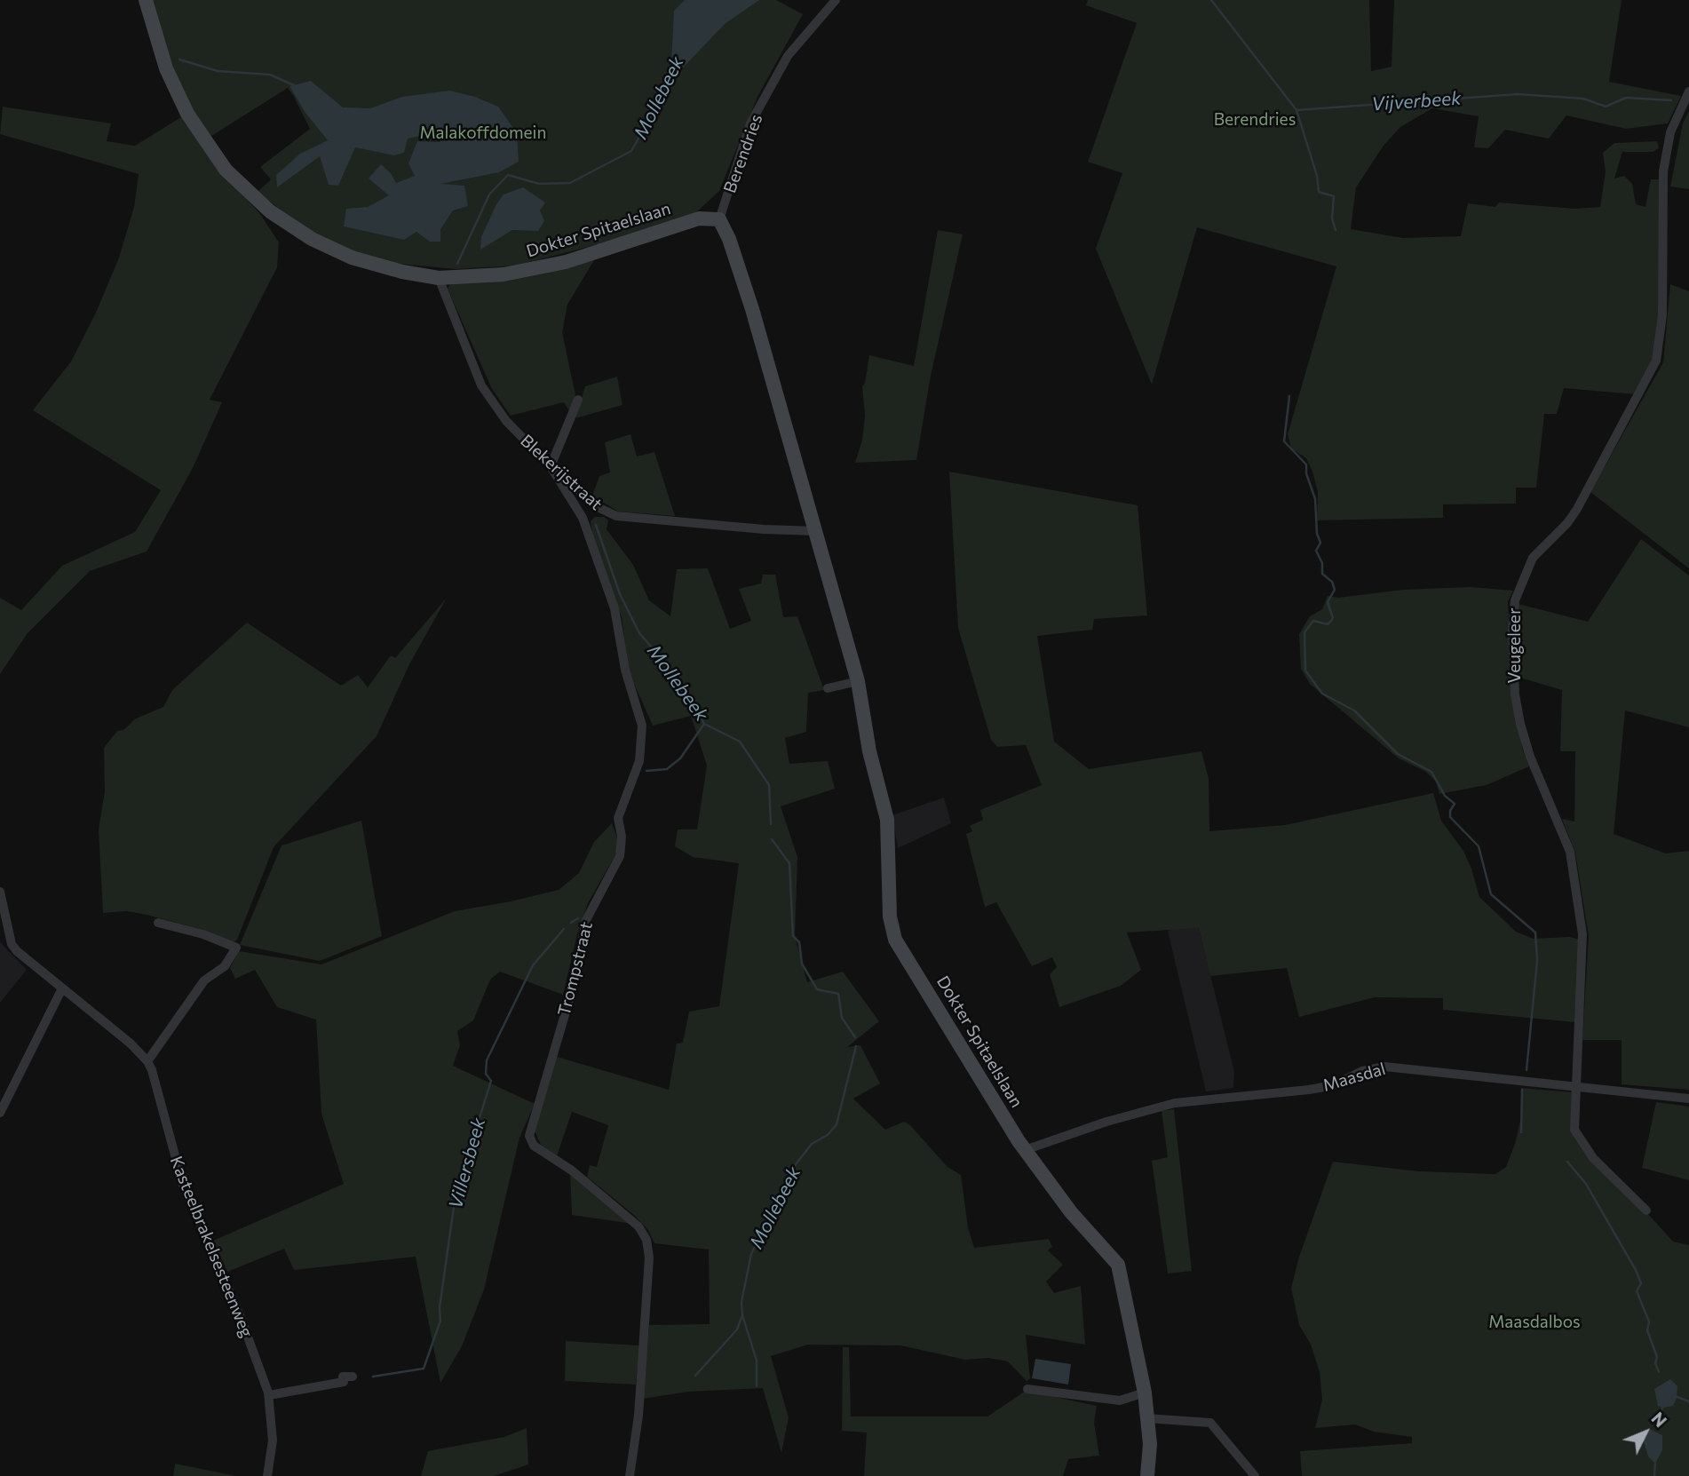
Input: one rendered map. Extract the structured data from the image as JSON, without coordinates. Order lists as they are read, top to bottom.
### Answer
{
  "streets": {
    "street": [
      "Berendries",
      "Dokter Spitaelslaan",
      "Blekerijstraat",
      "Veugeleer",
      "Trompstraat",
      "Maasdal",
      "Kasteelbrakelsesteenweg"
    ]
  },
  "crossings": [
    ["Berendries", "Dokter Spitaelslaan"],
    ["Dokter Spitaelslaan", "Blekerijstraat"],
    ["Dokter Spitaelslaan", "Maasdal"],
    ["Blekerijstraat", "Trompstraat"],
    ["Veugeleer", "Maasdal"]
  ],
  "water": ["Mollebeek", "Vijverbeek", "Villersbeek"],
  "parks": ["Berendries", "Malakoffdomein", "Maasdalbos"],
  "north": "top right"
}
